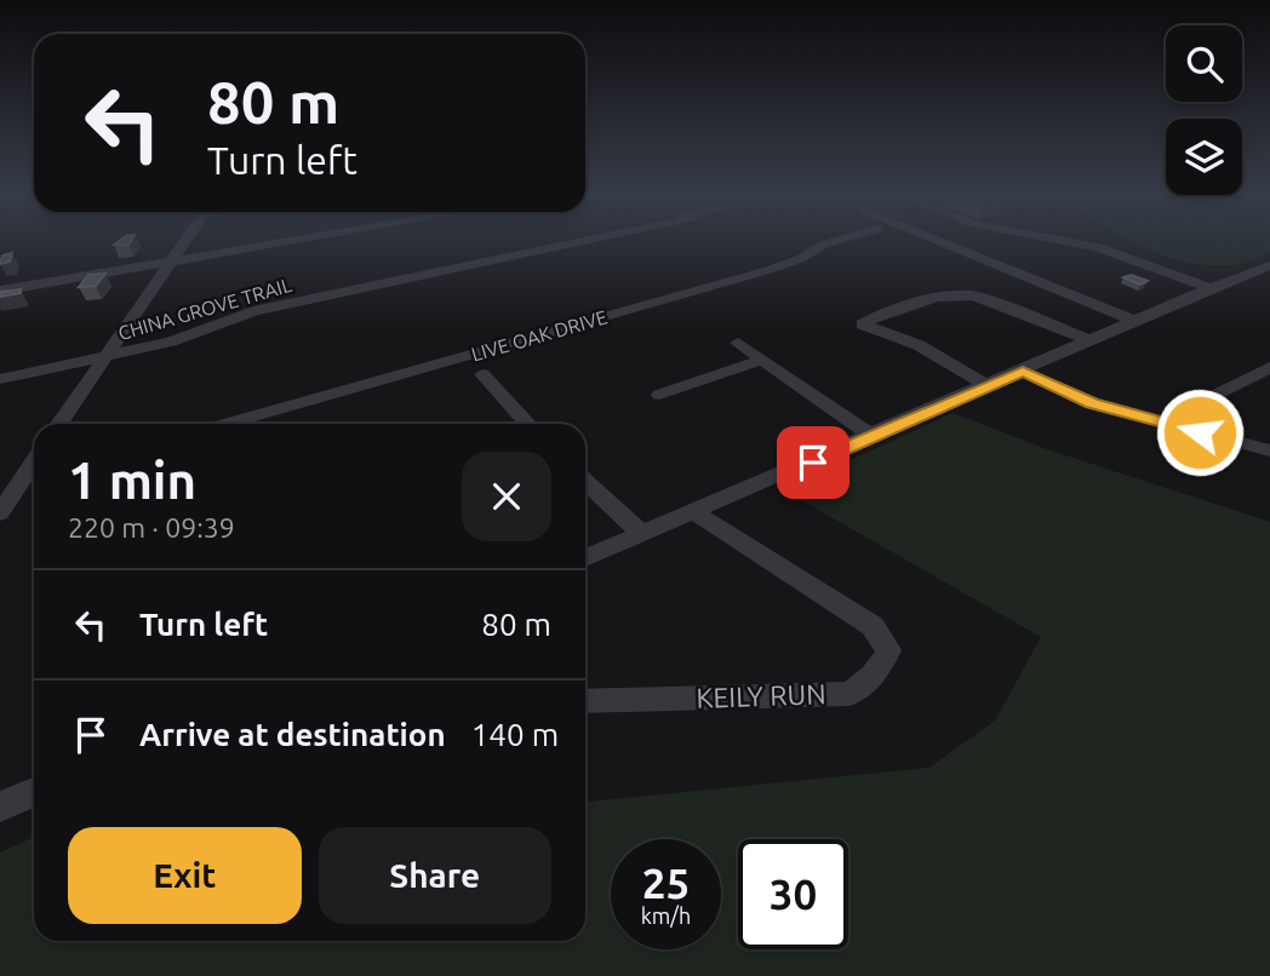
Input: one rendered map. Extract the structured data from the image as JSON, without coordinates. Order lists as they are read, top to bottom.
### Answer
{
  "streets": {
    "street": ["CHINA GROVE TRAIL", "LIVE OAK DRIVE", "KEILY RUN"]
  },
  "page": {
    "turn": ["80 m", "Turn left"],
    "heading": ["1 min", "220 m · 09:39"],
    "list": [
      {
        "name": "Turn left",
        "value": "80 m"
      },
      {
        "name": "Arrive at destination",
        "value": "140 m"
      }
    ],
    "buttons": ["Exit", "Share"],
    "speed": "25 km/h",
    "limit": "30"
  }
}
